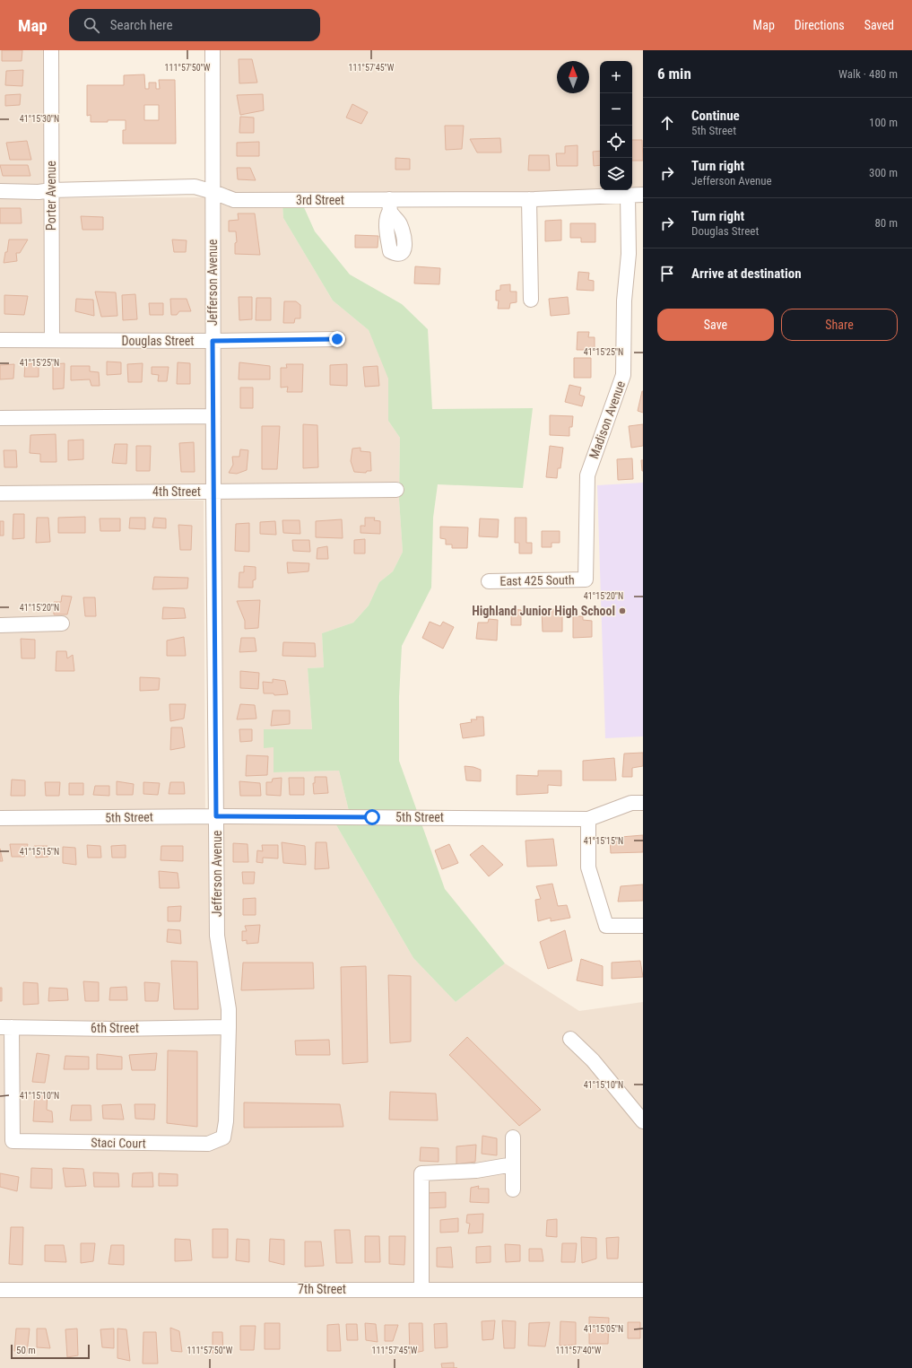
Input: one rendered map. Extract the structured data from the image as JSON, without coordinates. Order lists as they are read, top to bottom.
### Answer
{
  "streets": {
    "street": [
      "Porter Avenue",
      "3rd Street",
      "Jefferson Avenue",
      "Douglas Street",
      "Madison Avenue",
      "4th Street",
      "East 425 South",
      "5th Street",
      "6th Street",
      "Staci Court",
      "7th Street"
    ]
  },
  "crossings": [
    ["Porter Avenue", "3rd Street"],
    ["Porter Avenue", "Douglas Street"],
    ["3rd Street", "Jefferson Avenue"],
    ["3rd Street", "Madison Avenue"],
    ["Jefferson Avenue", "Douglas Street"],
    ["Jefferson Avenue", "4th Street"],
    ["Jefferson Avenue", "5th Street"],
    ["Jefferson Avenue", "6th Street"],
    ["Jefferson Avenue", "Staci Court"],
    ["Madison Avenue", "East 425 South"],
    ["6th Street", "Staci Court"]
  ],
  "places": ["Highland Junior High School"],
  "scale_bar": "50 m",
  "north": "top",
  "page": {
    "header": "Map",
    "search": "Search here",
    "nav": ["Map", "Directions", "Saved"],
    "heading": ["6 min", "Walk · 480 m"],
    "map_buttons": ["+", "−"],
    "list": [
      ["Continue", "5th Street", "100 m"],
      ["Turn right", "Jefferson Avenue", "300 m"],
      ["Turn right", "Douglas Street", "80 m"],
      "Arrive at destination"
    ],
    "buttons": ["Save", "Share"],
    "scale": "50 m"
  },
  "coordinates": [
    "111°57'50\"W",
    "111°57'45\"W",
    "41°15'30\"N",
    "41°15'25\"N",
    "41°15'20\"N",
    "41°15'15\"N",
    "41°15'10\"N",
    "41°15'05\"N",
    "111°57'40\"W"
  ]
}
